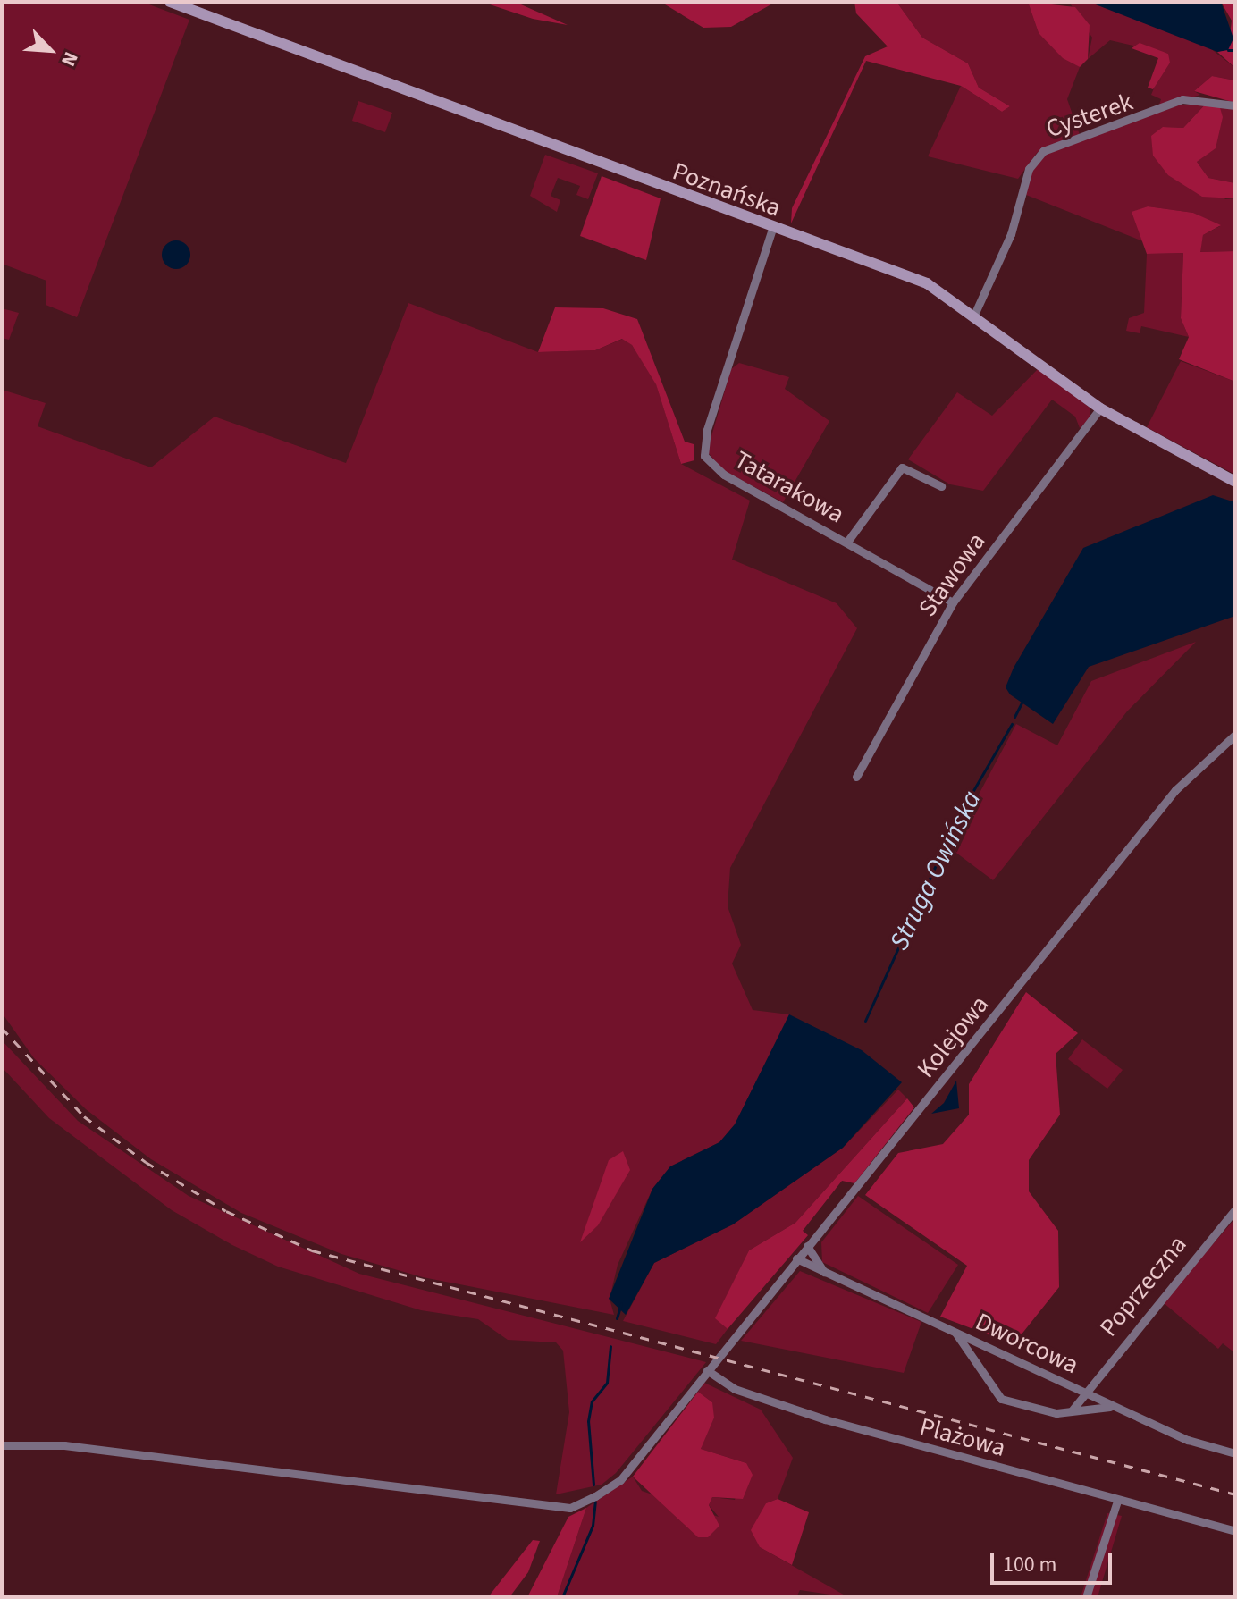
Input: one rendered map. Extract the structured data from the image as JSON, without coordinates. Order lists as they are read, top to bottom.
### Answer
{
  "streets": {
    "main road": ["Poznańska"],
    "street": [
      "Cysterek",
      "Tatarakowa",
      "Stawowa",
      "Kolejowa",
      "Poprzeczna",
      "Dworcowa",
      "Plażowa"
    ]
  },
  "crossings": [
    ["Cysterek", "Poznańska"],
    ["Poznańska", "Tatarakowa"],
    ["Poznańska", "Stawowa"],
    ["Tatarakowa", "Stawowa"],
    ["Kolejowa", "Dworcowa"],
    ["Kolejowa", "Plażowa"],
    ["Poprzeczna", "Dworcowa"]
  ],
  "water": ["Struga Owińska"],
  "scale_bar": "100 m",
  "north": "bottom right"
}
